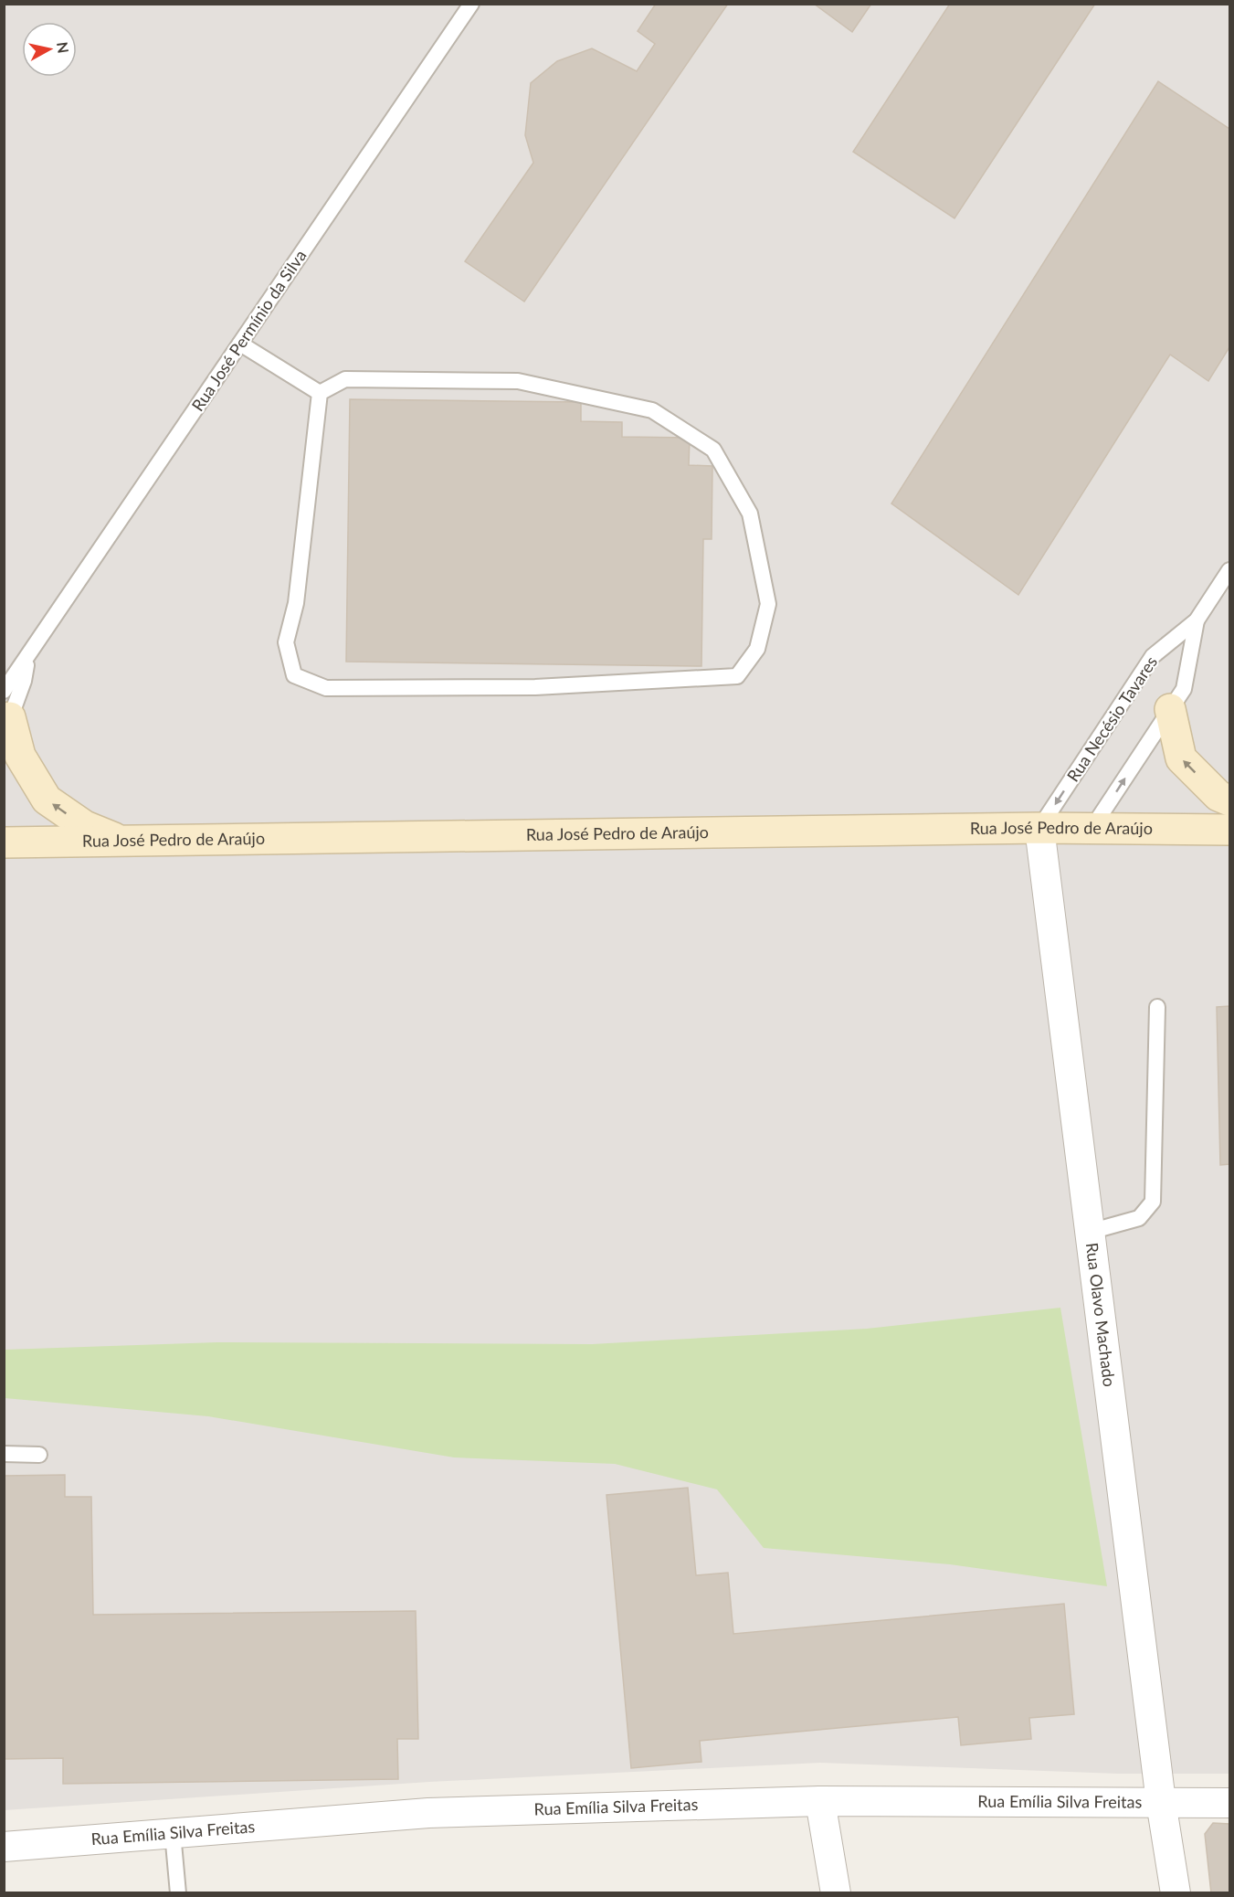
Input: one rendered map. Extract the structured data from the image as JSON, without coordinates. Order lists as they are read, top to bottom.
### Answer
{
  "streets": {
    "street": ["Rua José Pedro de Araújo", "Rua Olavo Machado", "Rua Emília Silva Freitas"],
    "lane": ["Rua José Permínio da Silva", "Rua Necésio Tavares"]
  },
  "crossings": [
    ["Rua Necésio Tavares", "Rua José Pedro de Araújo"],
    ["Rua Necésio Tavares", "Rua Olavo Machado"],
    ["Rua José Pedro de Araújo", "Rua Olavo Machado"],
    ["Rua Olavo Machado", "Rua Emília Silva Freitas"]
  ],
  "north": "right"
}
